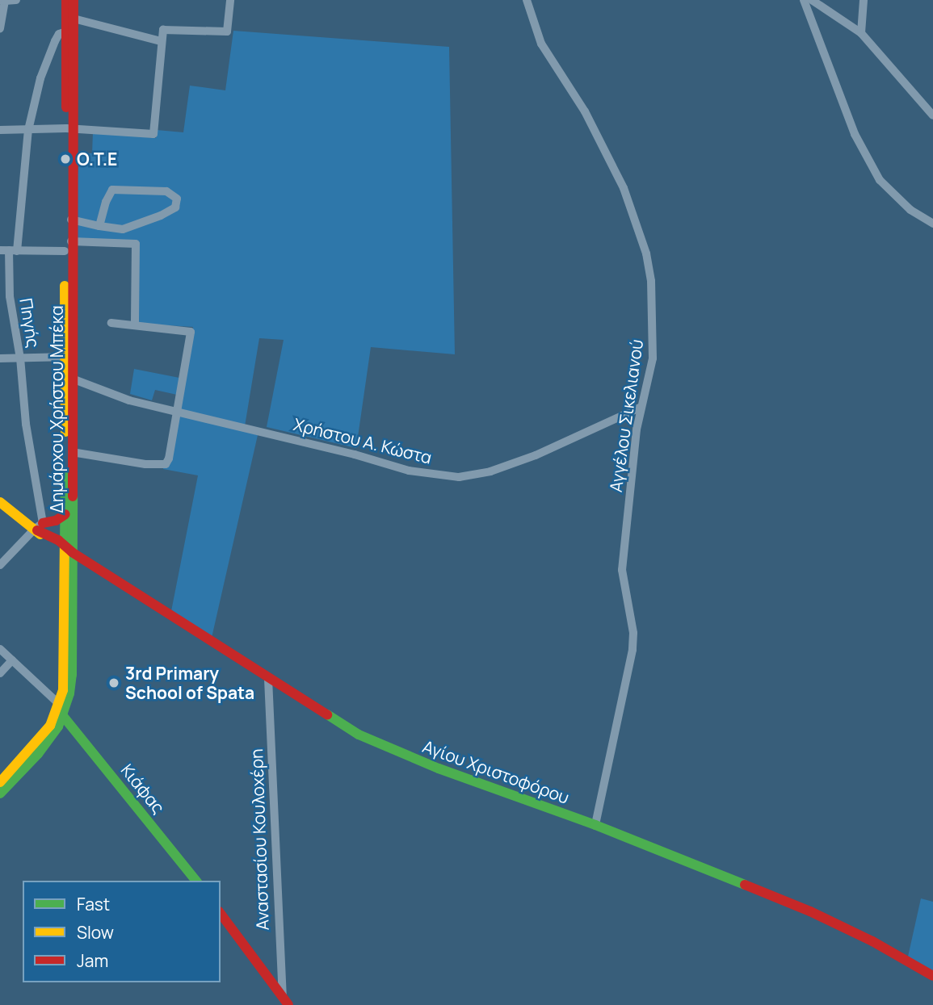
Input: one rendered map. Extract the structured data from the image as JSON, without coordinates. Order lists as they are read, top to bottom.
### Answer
{
  "streets": {
    "main road": ["Δημάρχου Χρήστου Μπέκα", "Αγίου Χριστοφόρου", "Κιάφας"],
    "street": [
      "Πηγής",
      "Αγγέλου Σικελιανού",
      "Χρήστου Α. Κώστα",
      "Αναστασίου Κουλοχέρη"
    ]
  },
  "crossings": [
    ["Πηγής", "Δημάρχου Χρήστου Μπέκα"],
    ["Πηγής", "Αγίου Χριστοφόρου"],
    ["Δημάρχου Χρήστου Μπέκα", "Χρήστου Α. Κώστα"],
    ["Δημάρχου Χρήστου Μπέκα", "Αγίου Χριστοφόρου"],
    ["Δημάρχου Χρήστου Μπέκα", "Κιάφας"],
    ["Αγγέλου Σικελιανού", "Χρήστου Α. Κώστα"],
    ["Αγγέλου Σικελιανού", "Αγίου Χριστοφόρου"],
    ["Αγίου Χριστοφόρου", "Αναστασίου Κουλοχέρη"]
  ],
  "places": ["Ο.Τ.Ε", "3rd Primary School of Spata"],
  "legend": ["Fast", "Slow", "Jam"]
}
